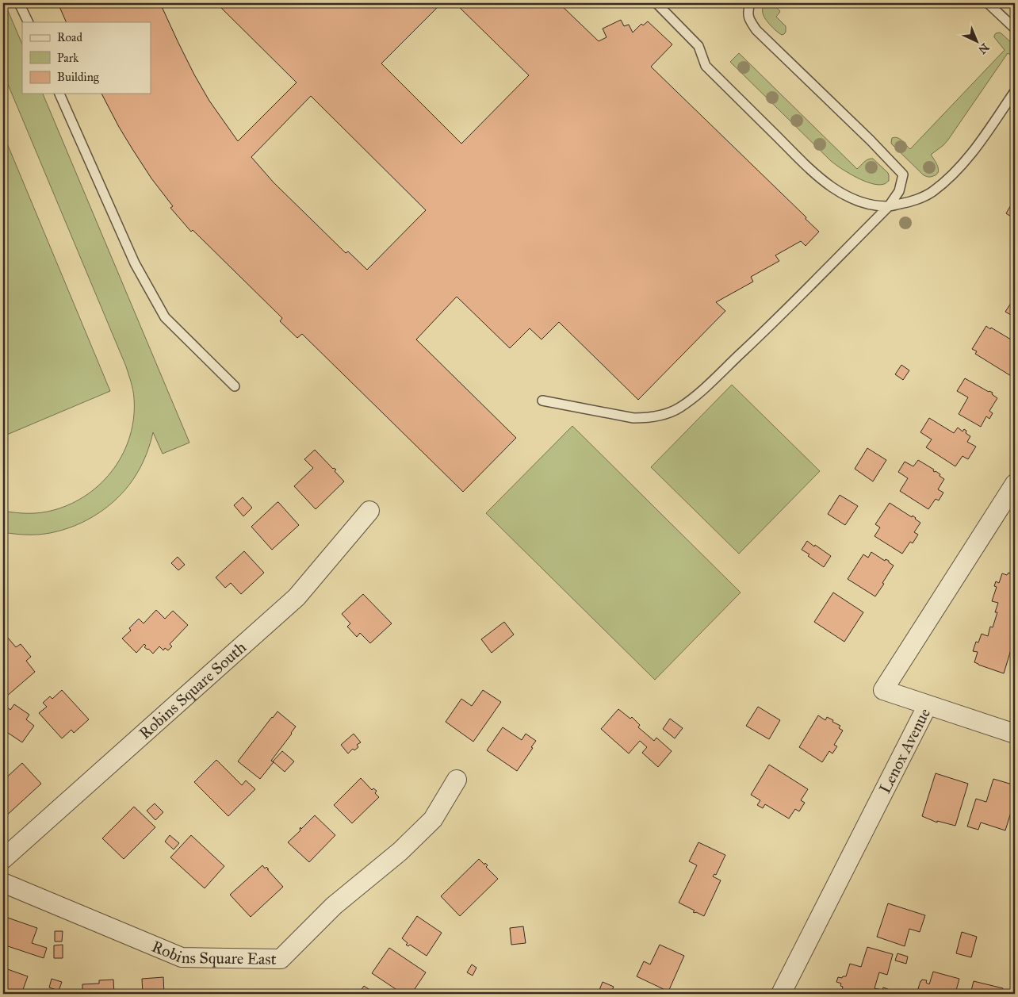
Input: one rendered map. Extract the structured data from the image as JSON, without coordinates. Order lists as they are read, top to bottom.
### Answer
{
  "streets": {
    "street": ["Robins Square South", "Lenox Avenue", "Robins Square East"]
  },
  "legend": ["Road", "Park", "Building"],
  "north": "bottom right"
}
